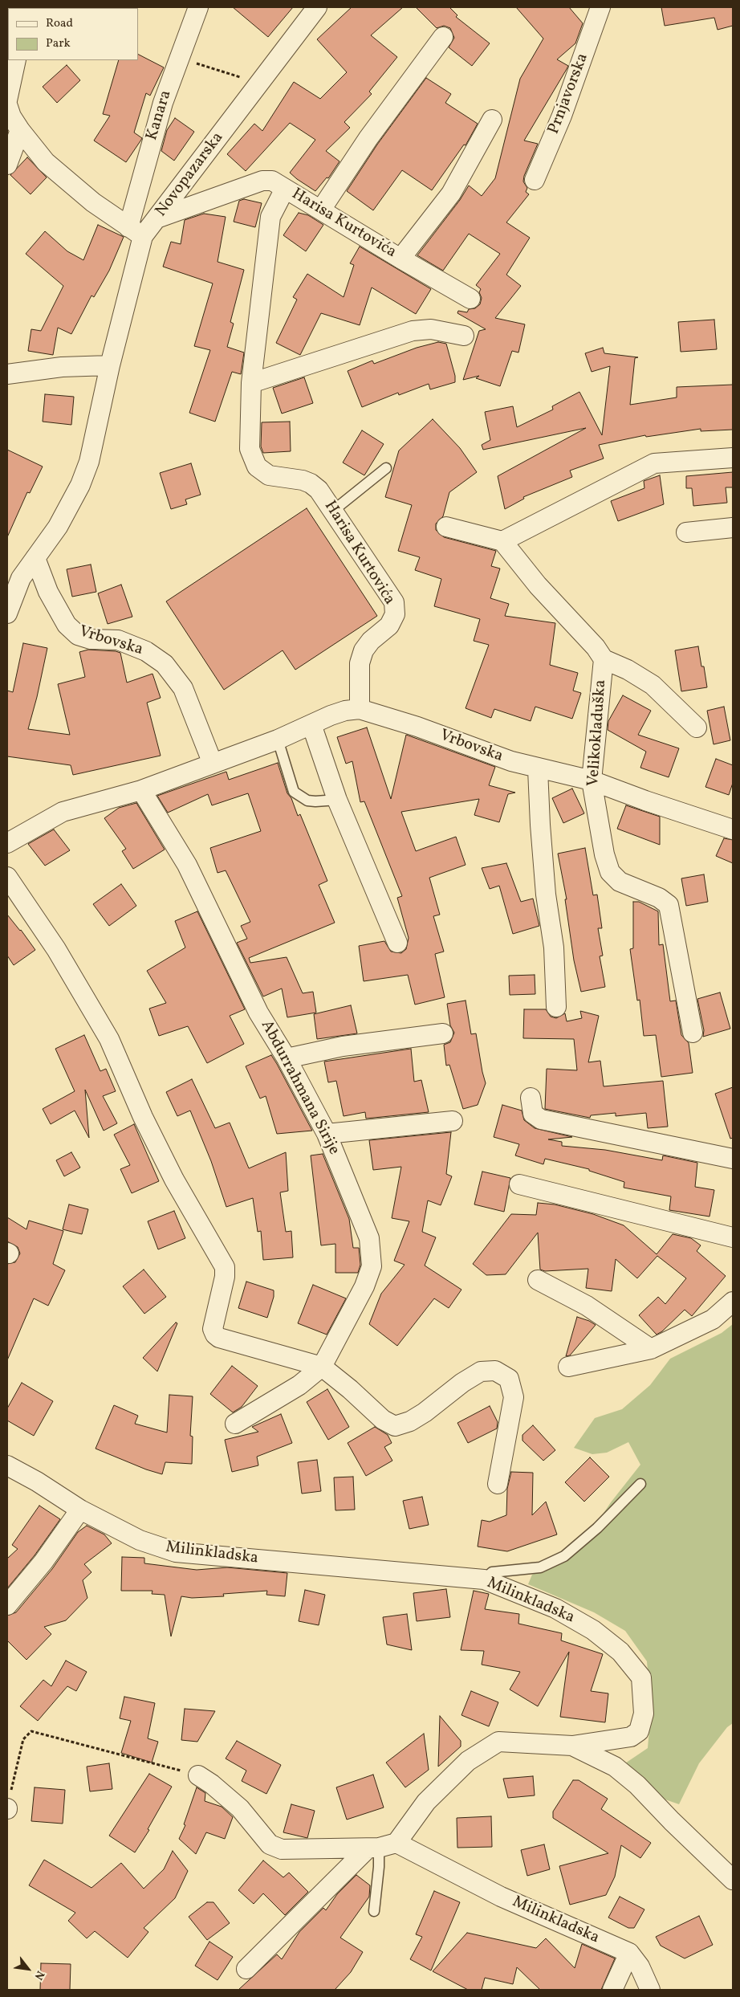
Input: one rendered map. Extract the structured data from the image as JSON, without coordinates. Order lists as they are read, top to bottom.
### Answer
{
  "streets": {
    "street": [
      "Prnjavorska",
      "Kanara",
      "Novopazarska",
      "Harisa Kurtovića",
      "Vrbovska",
      "Velikokladuška",
      "Abdurrahmana Sirije",
      "Milinkladska"
    ]
  },
  "crossings": [
    ["Kanara", "Novopazarska"],
    ["Novopazarska", "Vrbovska"],
    ["Harisa Kurtovića", "Vrbovska"],
    ["Vrbovska", "Velikokladuška"],
    ["Vrbovska", "Abdurrahmana Sirije"]
  ],
  "legend": ["Road", "Park"],
  "north": "bottom right"
}
